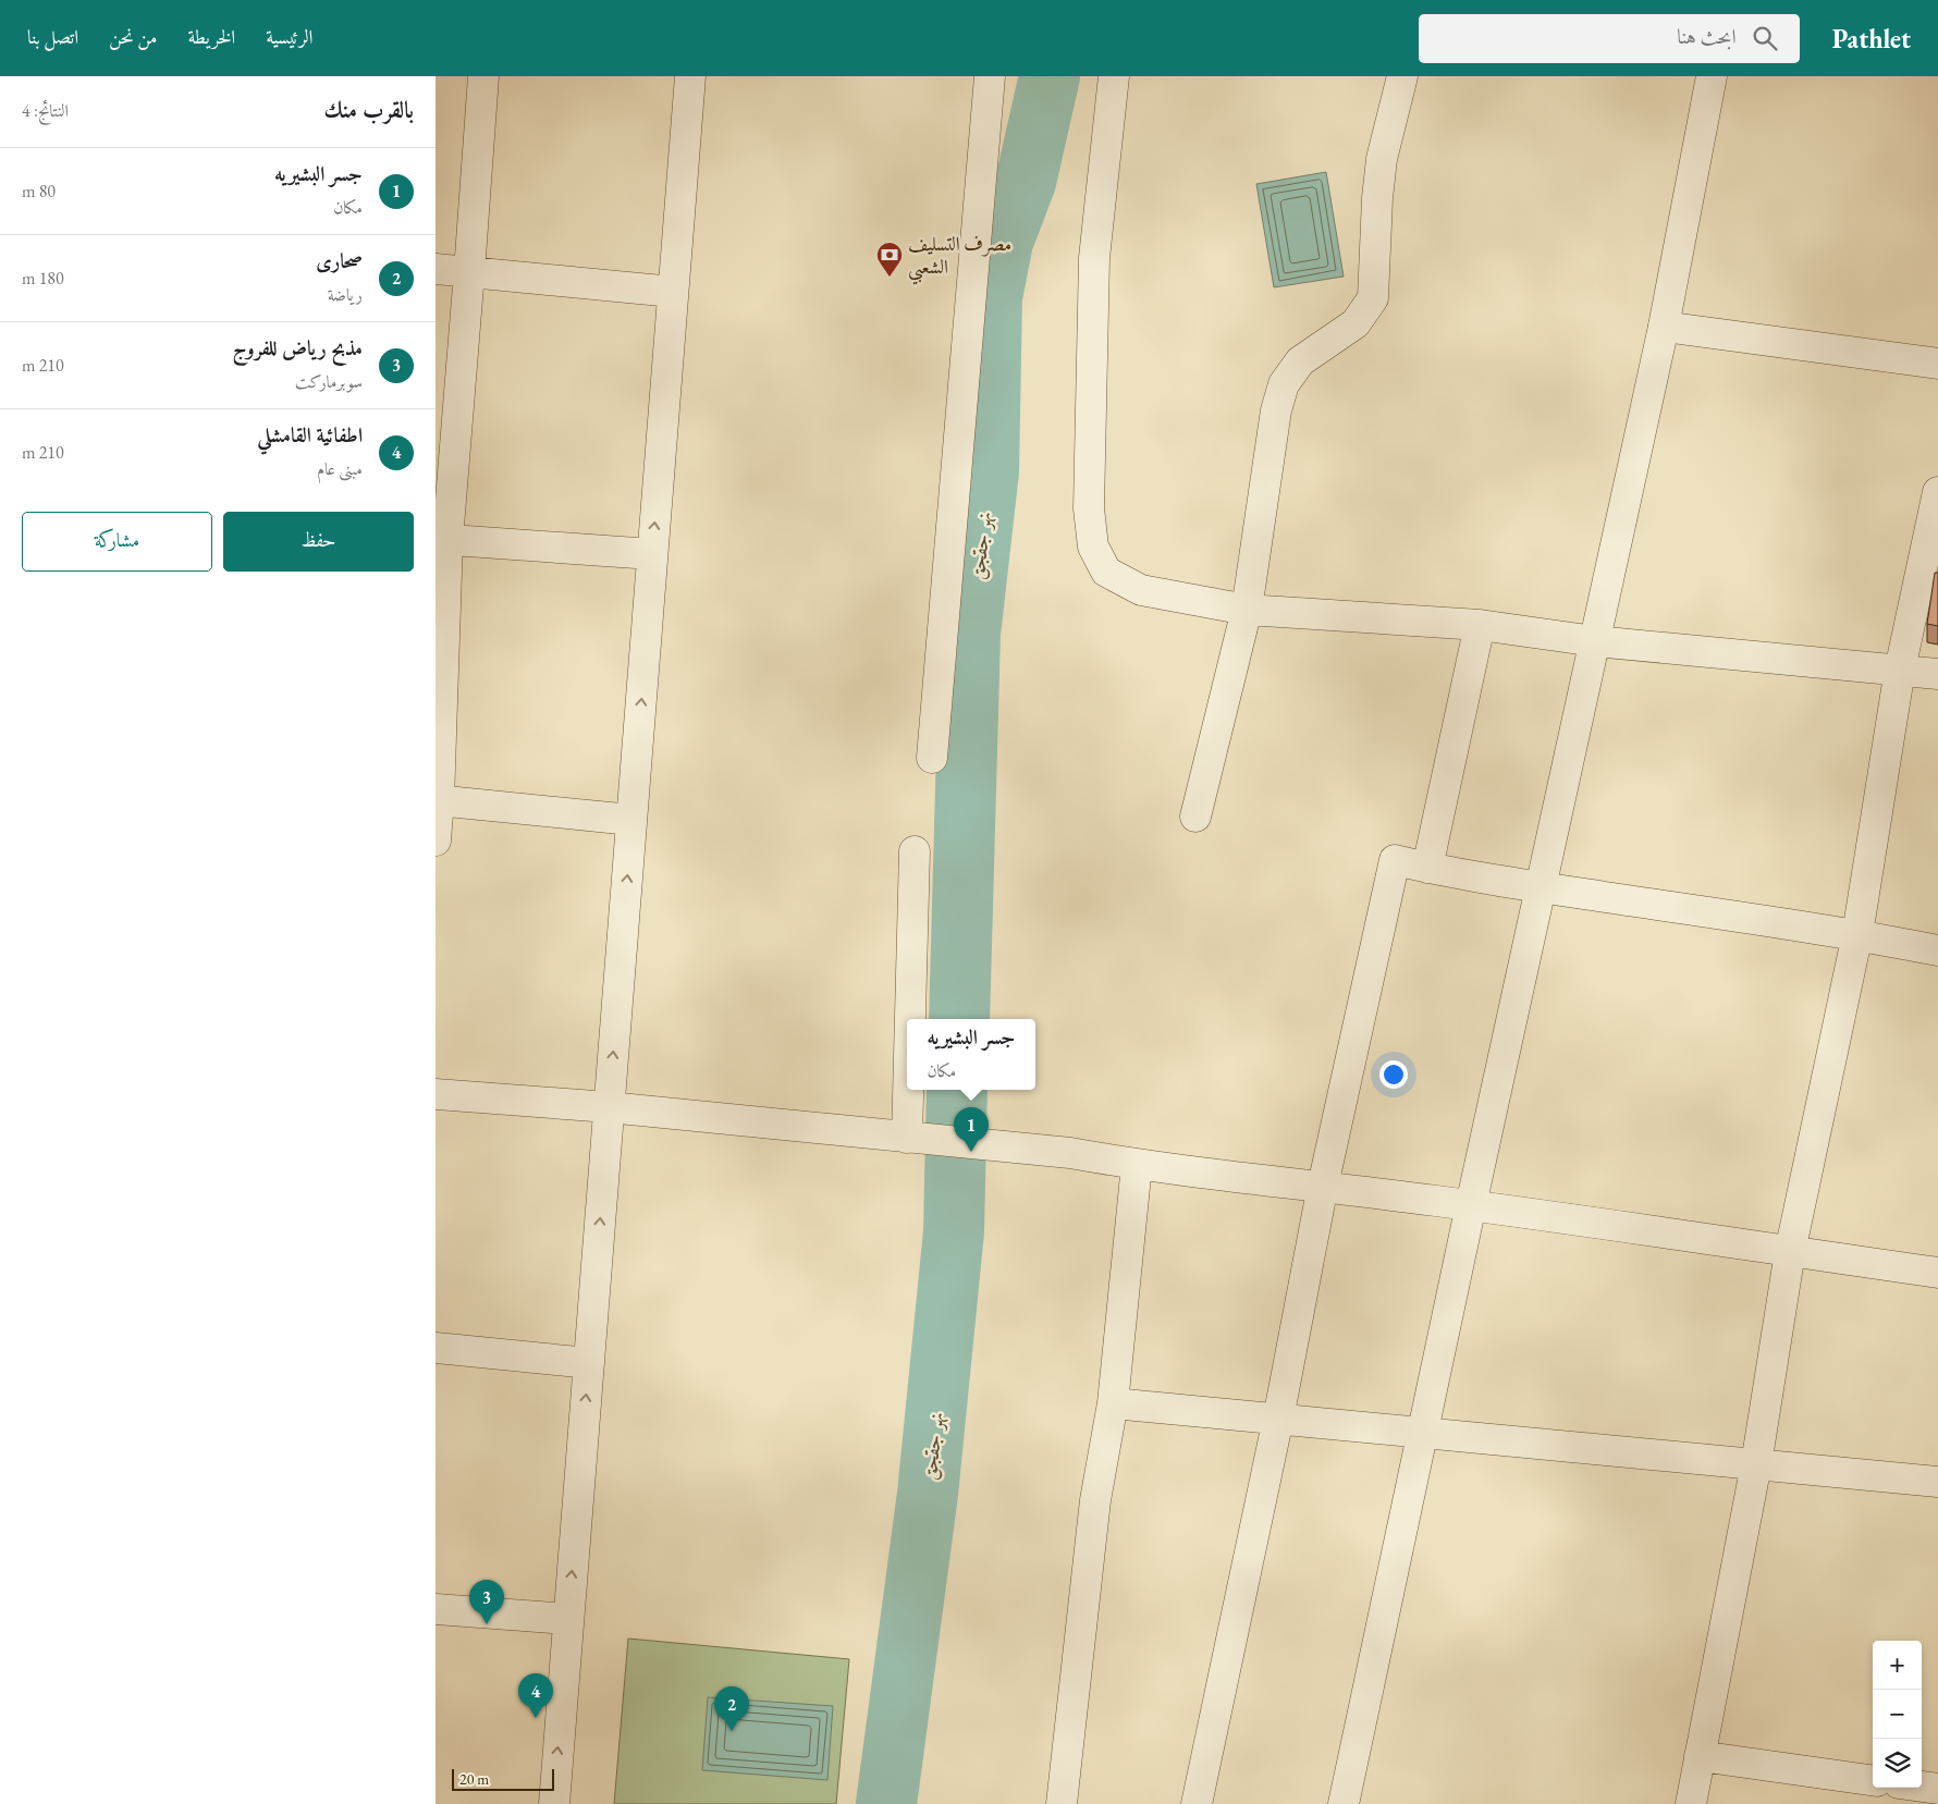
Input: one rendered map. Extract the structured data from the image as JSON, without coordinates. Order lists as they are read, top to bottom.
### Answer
{
  "water": ["نهر جقجق"],
  "places": {
    "bank": ["مصرف التسليف الشعبي"]
  },
  "scale_bar": "20 m",
  "page": {
    "header": "Pathlet",
    "search": "ابحث هنا",
    "nav": [
      "الرئيسية",
      "الخريطة",
      "من نحن",
      "اتصل بنا"
    ],
    "heading": ["بالقرب منك", "النتائج: 4"],
    "list": [
      {
        "mark": "1",
        "name": "جسر البشيريه",
        "note": "مكان",
        "value": "80 m"
      },
      {
        "mark": "2",
        "name": "صحارى",
        "note": "رياضة",
        "value": "180 m"
      },
      {
        "mark": "3",
        "name": "مذبح رياض للفروج",
        "note": "سوبرماركت",
        "value": "210 m"
      },
      {
        "mark": "4",
        "name": "اطفائية القامشلي",
        "note": "مبنى عام",
        "value": "210 m"
      }
    ],
    "buttons": ["حفظ", "مشاركة"],
    "popup": ["جسر البشيريه", "مكان"],
    "pins": [
      "1",
      "3",
      "4",
      "2"
    ],
    "map_buttons": ["+", "−"],
    "scale": "20 m"
  }
}
